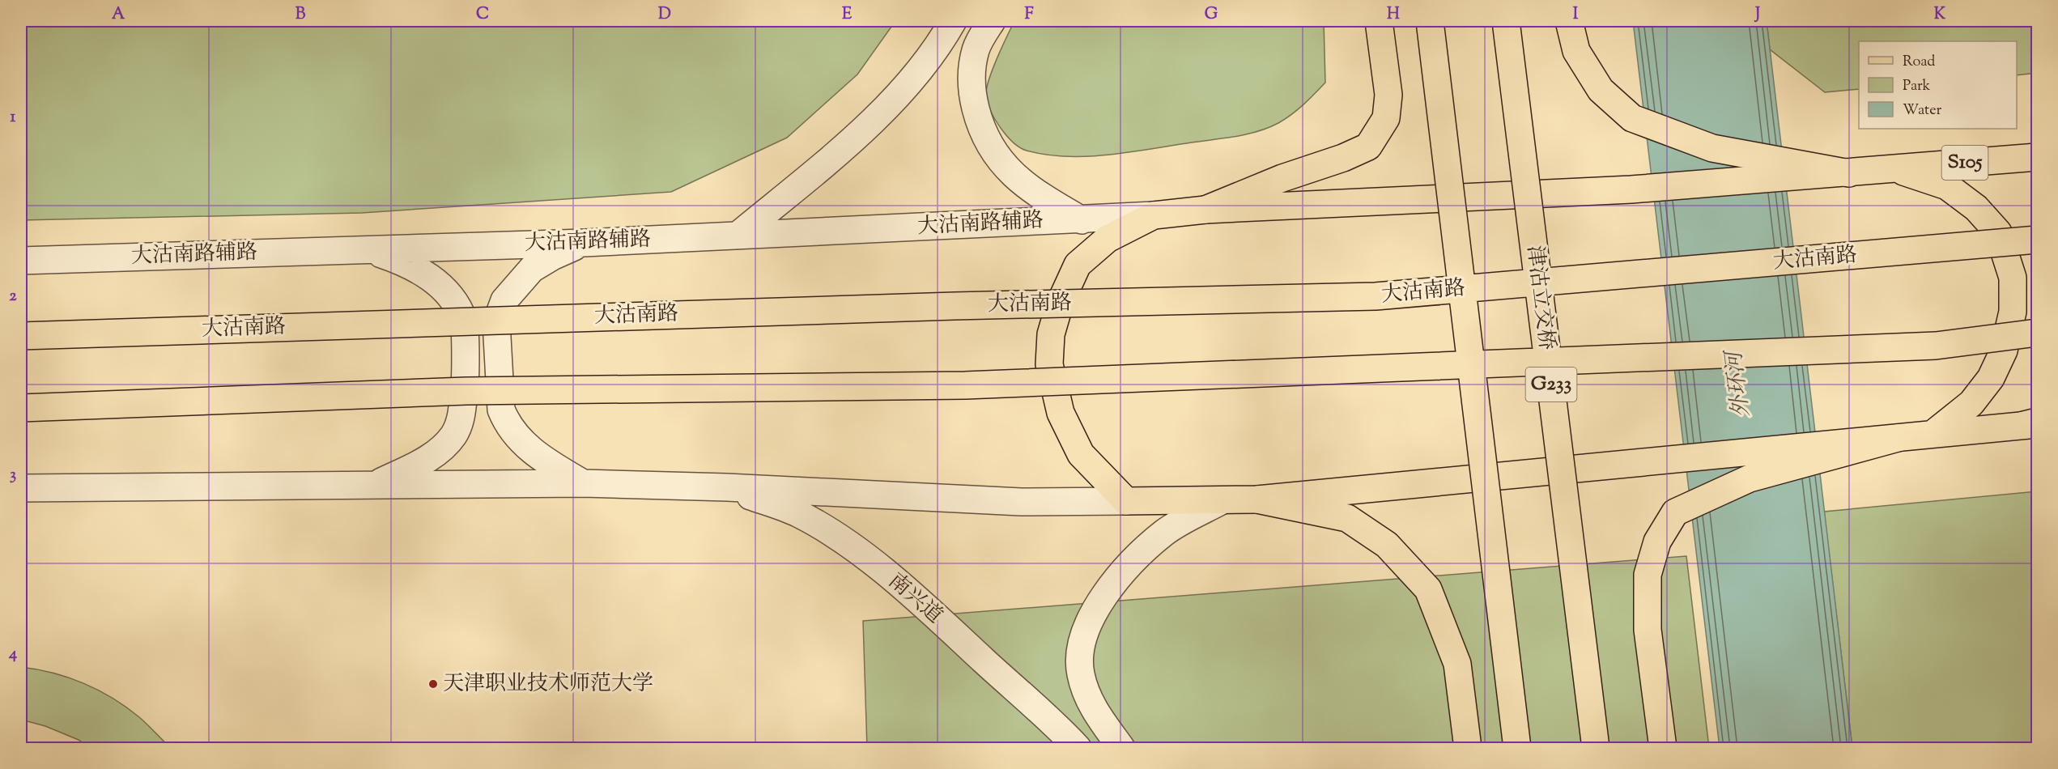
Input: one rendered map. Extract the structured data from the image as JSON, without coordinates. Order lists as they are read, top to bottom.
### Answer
{
  "streets": {
    "main road": [
      "S105",
      "大沽南路",
      "津沽立交桥",
      "G233"
    ],
    "street": ["大沽南路辅路", "南兴道"]
  },
  "water": ["外环河"],
  "places": ["天津职业技术师范大学"],
  "legend": ["Road", "Park", "Water"],
  "grid": {
    "columns": [
      "A",
      "B",
      "C",
      "D",
      "E",
      "F",
      "G",
      "H",
      "I",
      "J",
      "K"
    ],
    "rows": [
      "1",
      "2",
      "3",
      "4"
    ]
  }
}
